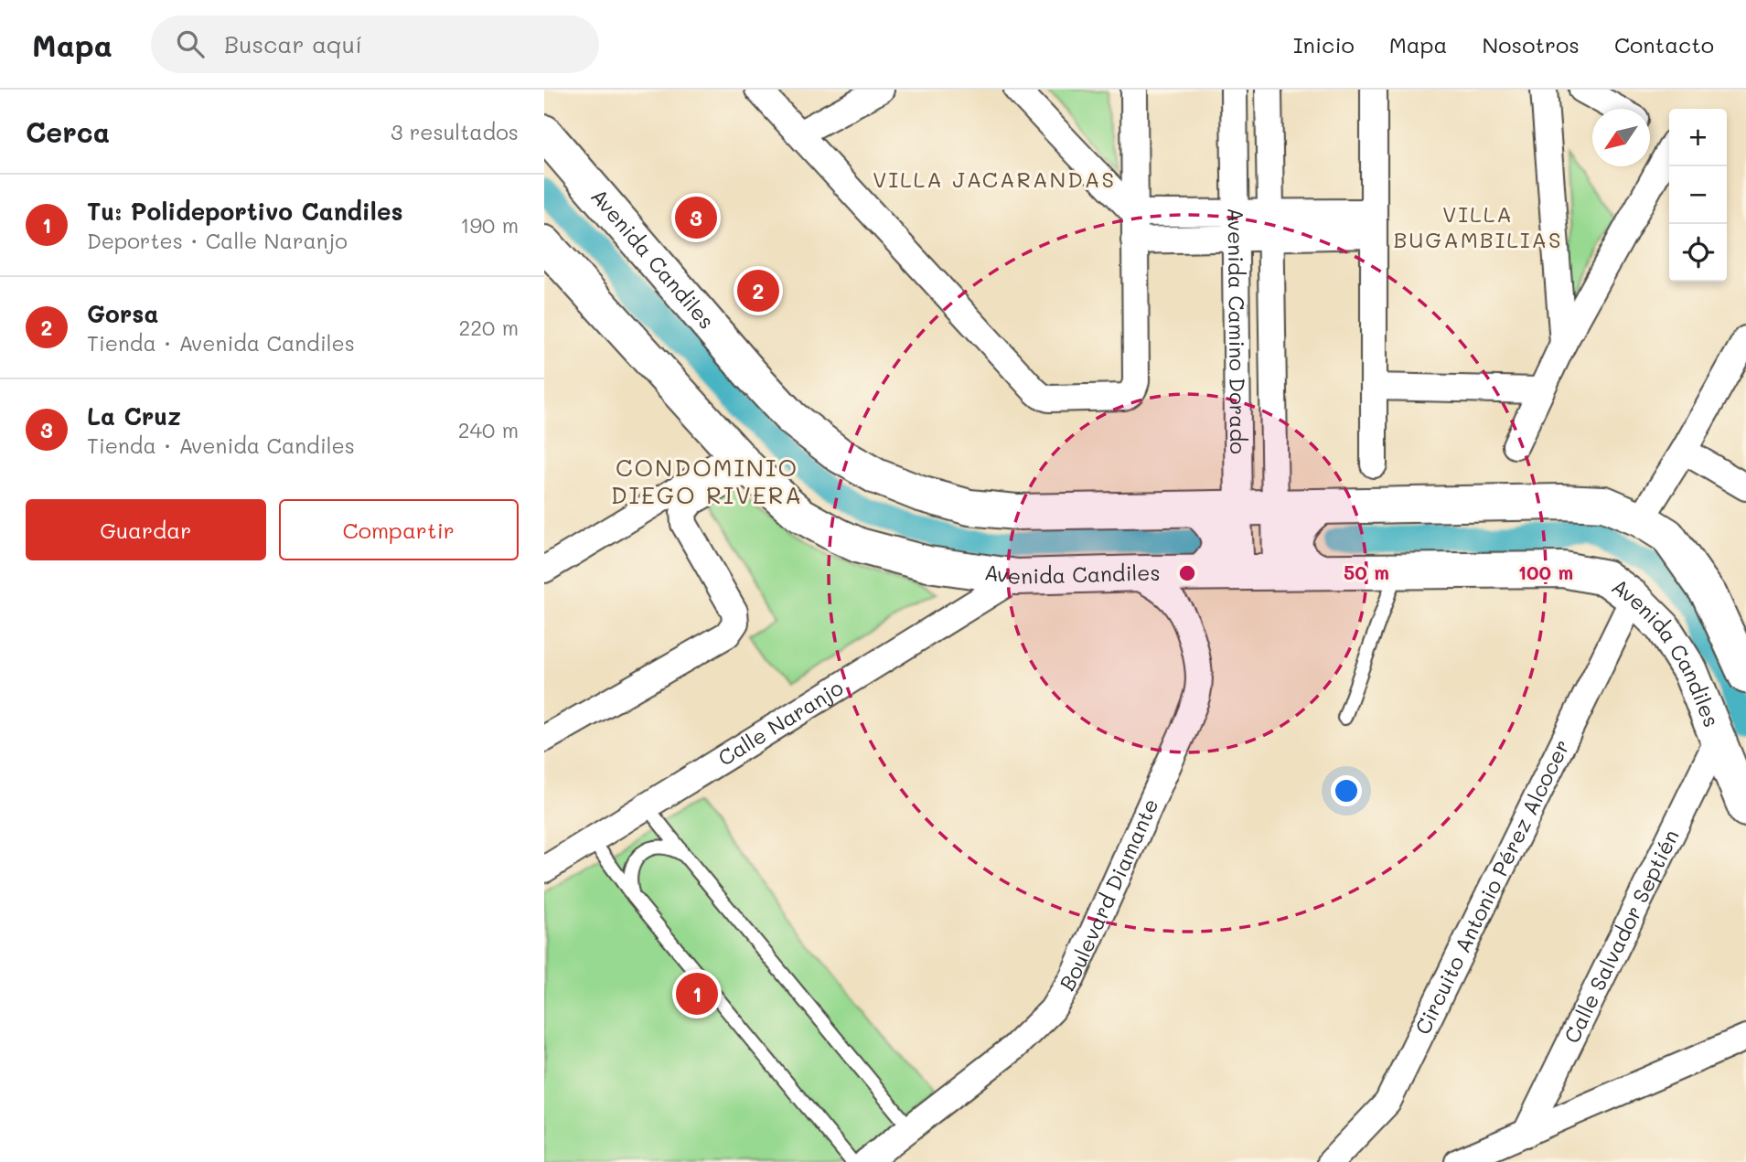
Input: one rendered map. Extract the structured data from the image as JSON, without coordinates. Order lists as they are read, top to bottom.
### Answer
{
  "streets": {
    "main road": ["Avenida Candiles"],
    "street": [
      "Avenida Camino Dorado",
      "Calle Naranjo",
      "Circuito Antonio Pérez Alcocer",
      "Boulevard Diamante",
      "Calle Salvador Septién"
    ]
  },
  "crossings": [
    ["Avenida Candiles", "Avenida Camino Dorado"],
    ["Avenida Candiles", "Calle Naranjo"],
    ["Avenida Candiles", "Circuito Antonio Pérez Alcocer"],
    ["Avenida Candiles", "Boulevard Diamante"],
    ["Avenida Candiles", "Calle Salvador Septién"]
  ],
  "districts": ["VILLA JACARANDAS", "VILLA BUGAMBILIAS", "CONDOMINIO DIEGO RIVERA"],
  "north": "bottom left",
  "page": {
    "header": "Mapa",
    "search": "Buscar aquí",
    "nav": [
      "Inicio",
      "Mapa",
      "Nosotros",
      "Contacto"
    ],
    "heading": ["Cerca", "3 resultados"],
    "map_buttons": ["+", "−"],
    "list": [
      {
        "mark": "1",
        "name": "Tu: Polideportivo Candiles",
        "note": "Deportes · Calle Naranjo",
        "value": "190 m"
      },
      {
        "mark": "2",
        "name": "Gorsa",
        "note": "Tienda · Avenida Candiles",
        "value": "220 m"
      },
      {
        "mark": "3",
        "name": "La Cruz",
        "note": "Tienda · Avenida Candiles",
        "value": "240 m"
      }
    ],
    "pins": ["3", "2", "1"],
    "buttons": ["Guardar", "Compartir"]
  },
  "rings": ["50 m", "100 m"]
}
